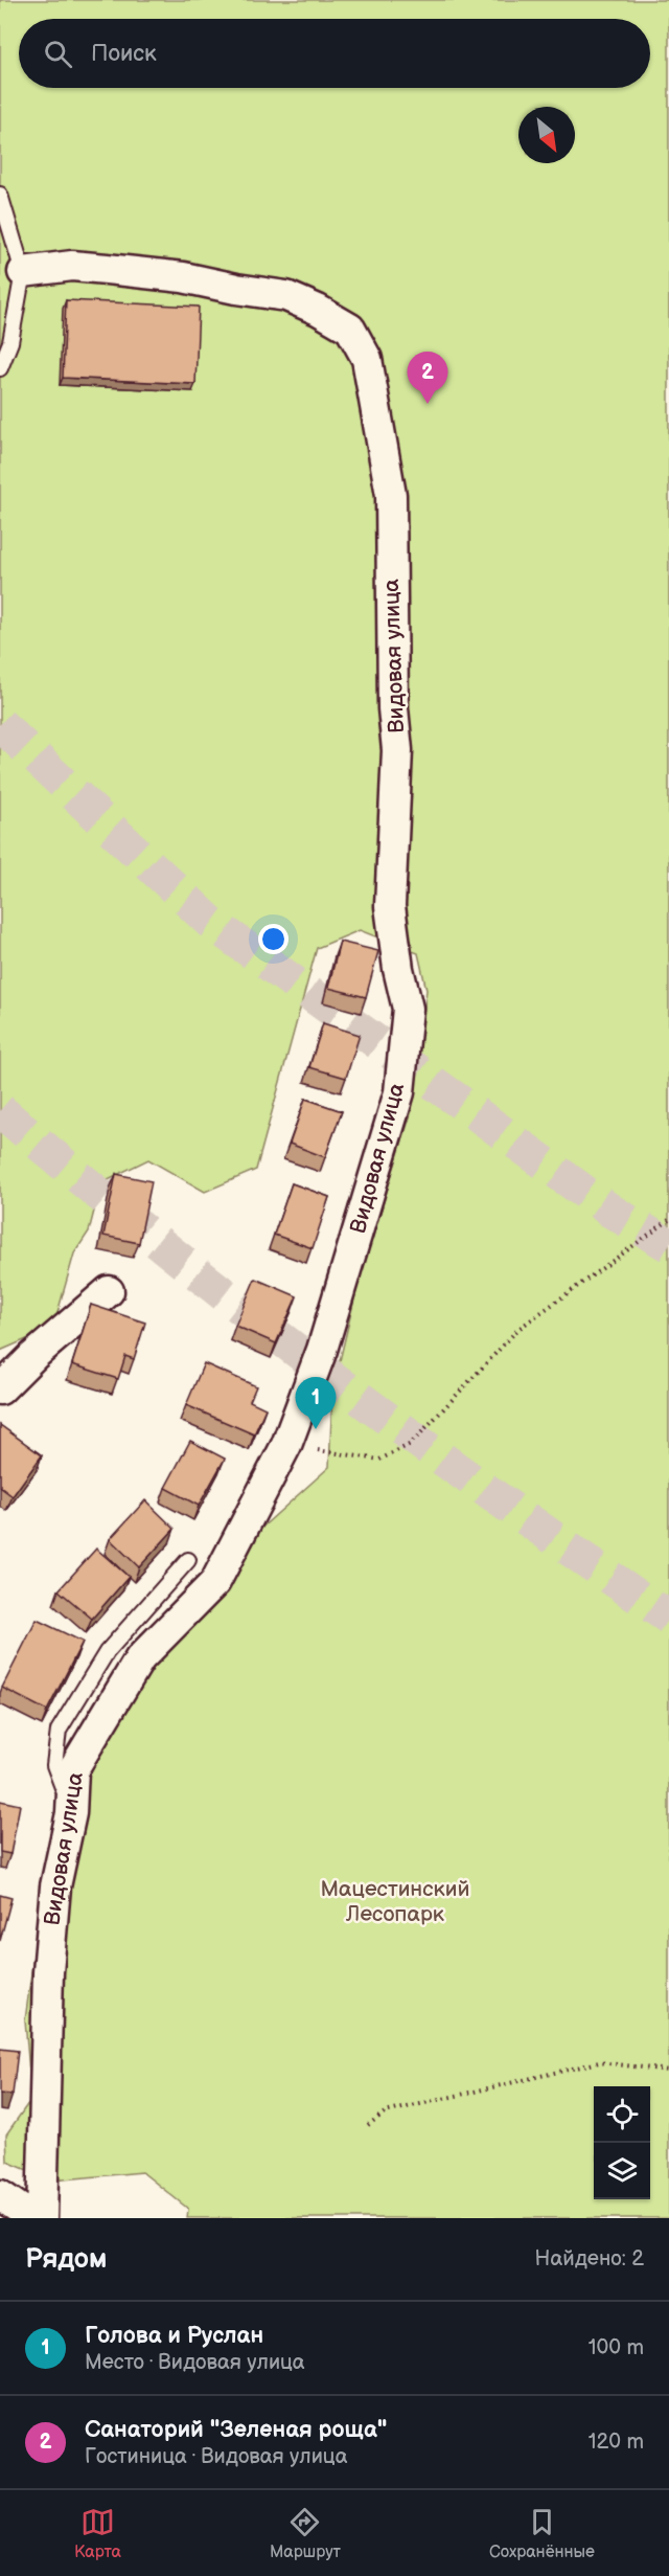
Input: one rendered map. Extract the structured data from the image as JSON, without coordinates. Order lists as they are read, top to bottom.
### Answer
{
  "streets": {
    "street": ["Видовая улица"]
  },
  "parks": ["Мацестинский Лесопарк"],
  "north": "bottom right",
  "page": {
    "search": "Поиск",
    "pins": ["2", "1"],
    "heading": ["Рядом", "Найдено: 2"],
    "list": [
      {
        "mark": "1",
        "name": "Голова и Руслан",
        "note": "Место · Видовая улица",
        "value": "100 m"
      },
      {
        "mark": "2",
        "name": "Санаторий \"Зеленая роща\"",
        "note": "Гостиница · Видовая улица",
        "value": "120 m"
      }
    ],
    "nav": ["Карта", "Маршрут", "Сохранённые"]
  }
}
